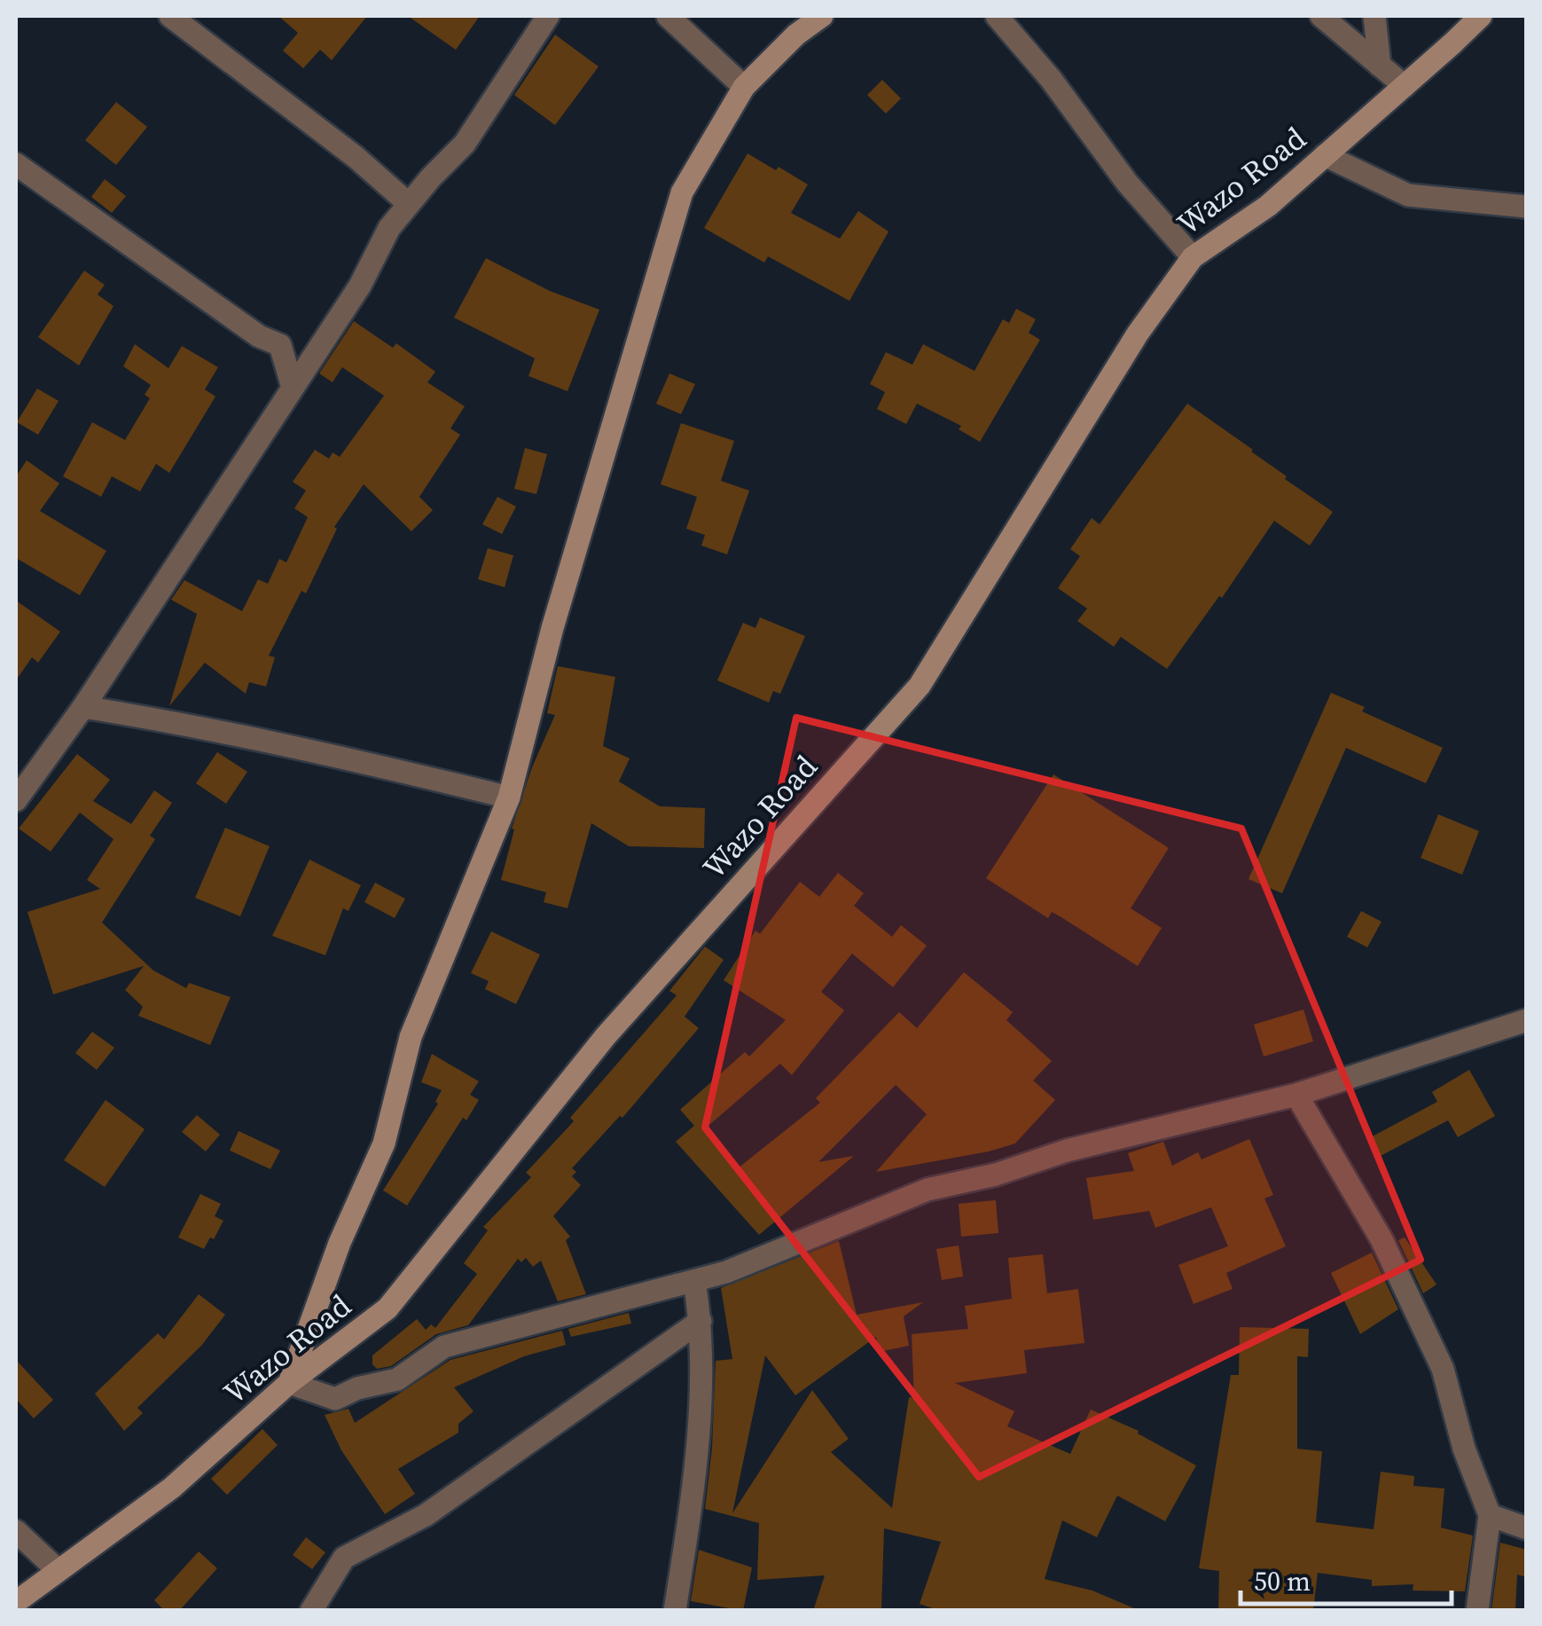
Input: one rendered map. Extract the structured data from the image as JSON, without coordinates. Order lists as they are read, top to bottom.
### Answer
{
  "streets": {
    "main road": ["Wazo Road"]
  },
  "scale_bar": "50 m"
}
